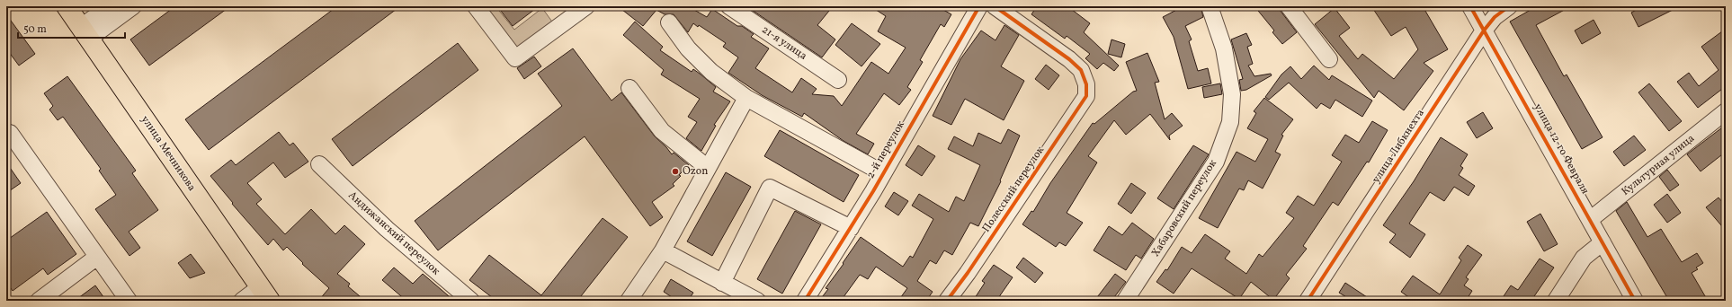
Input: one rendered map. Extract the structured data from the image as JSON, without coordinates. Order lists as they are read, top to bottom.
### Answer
{
  "streets": {
    "main road": ["улица Мечникова"],
    "street": [
      "21-я улица",
      "улица Либкнехта",
      "улица 12-го Февраля",
      "2-й переулок",
      "Культурная улица",
      "Полесский переулок",
      "Хабаровский переулок",
      "Андижанский переулок"
    ]
  },
  "crossings": [
    ["улица Либкнехта", "улица 12-го Февраля"],
    ["улица 12-го Февраля", "Культурная улица"]
  ],
  "places": ["Ozon"],
  "scale_bar": "50 m"
}
